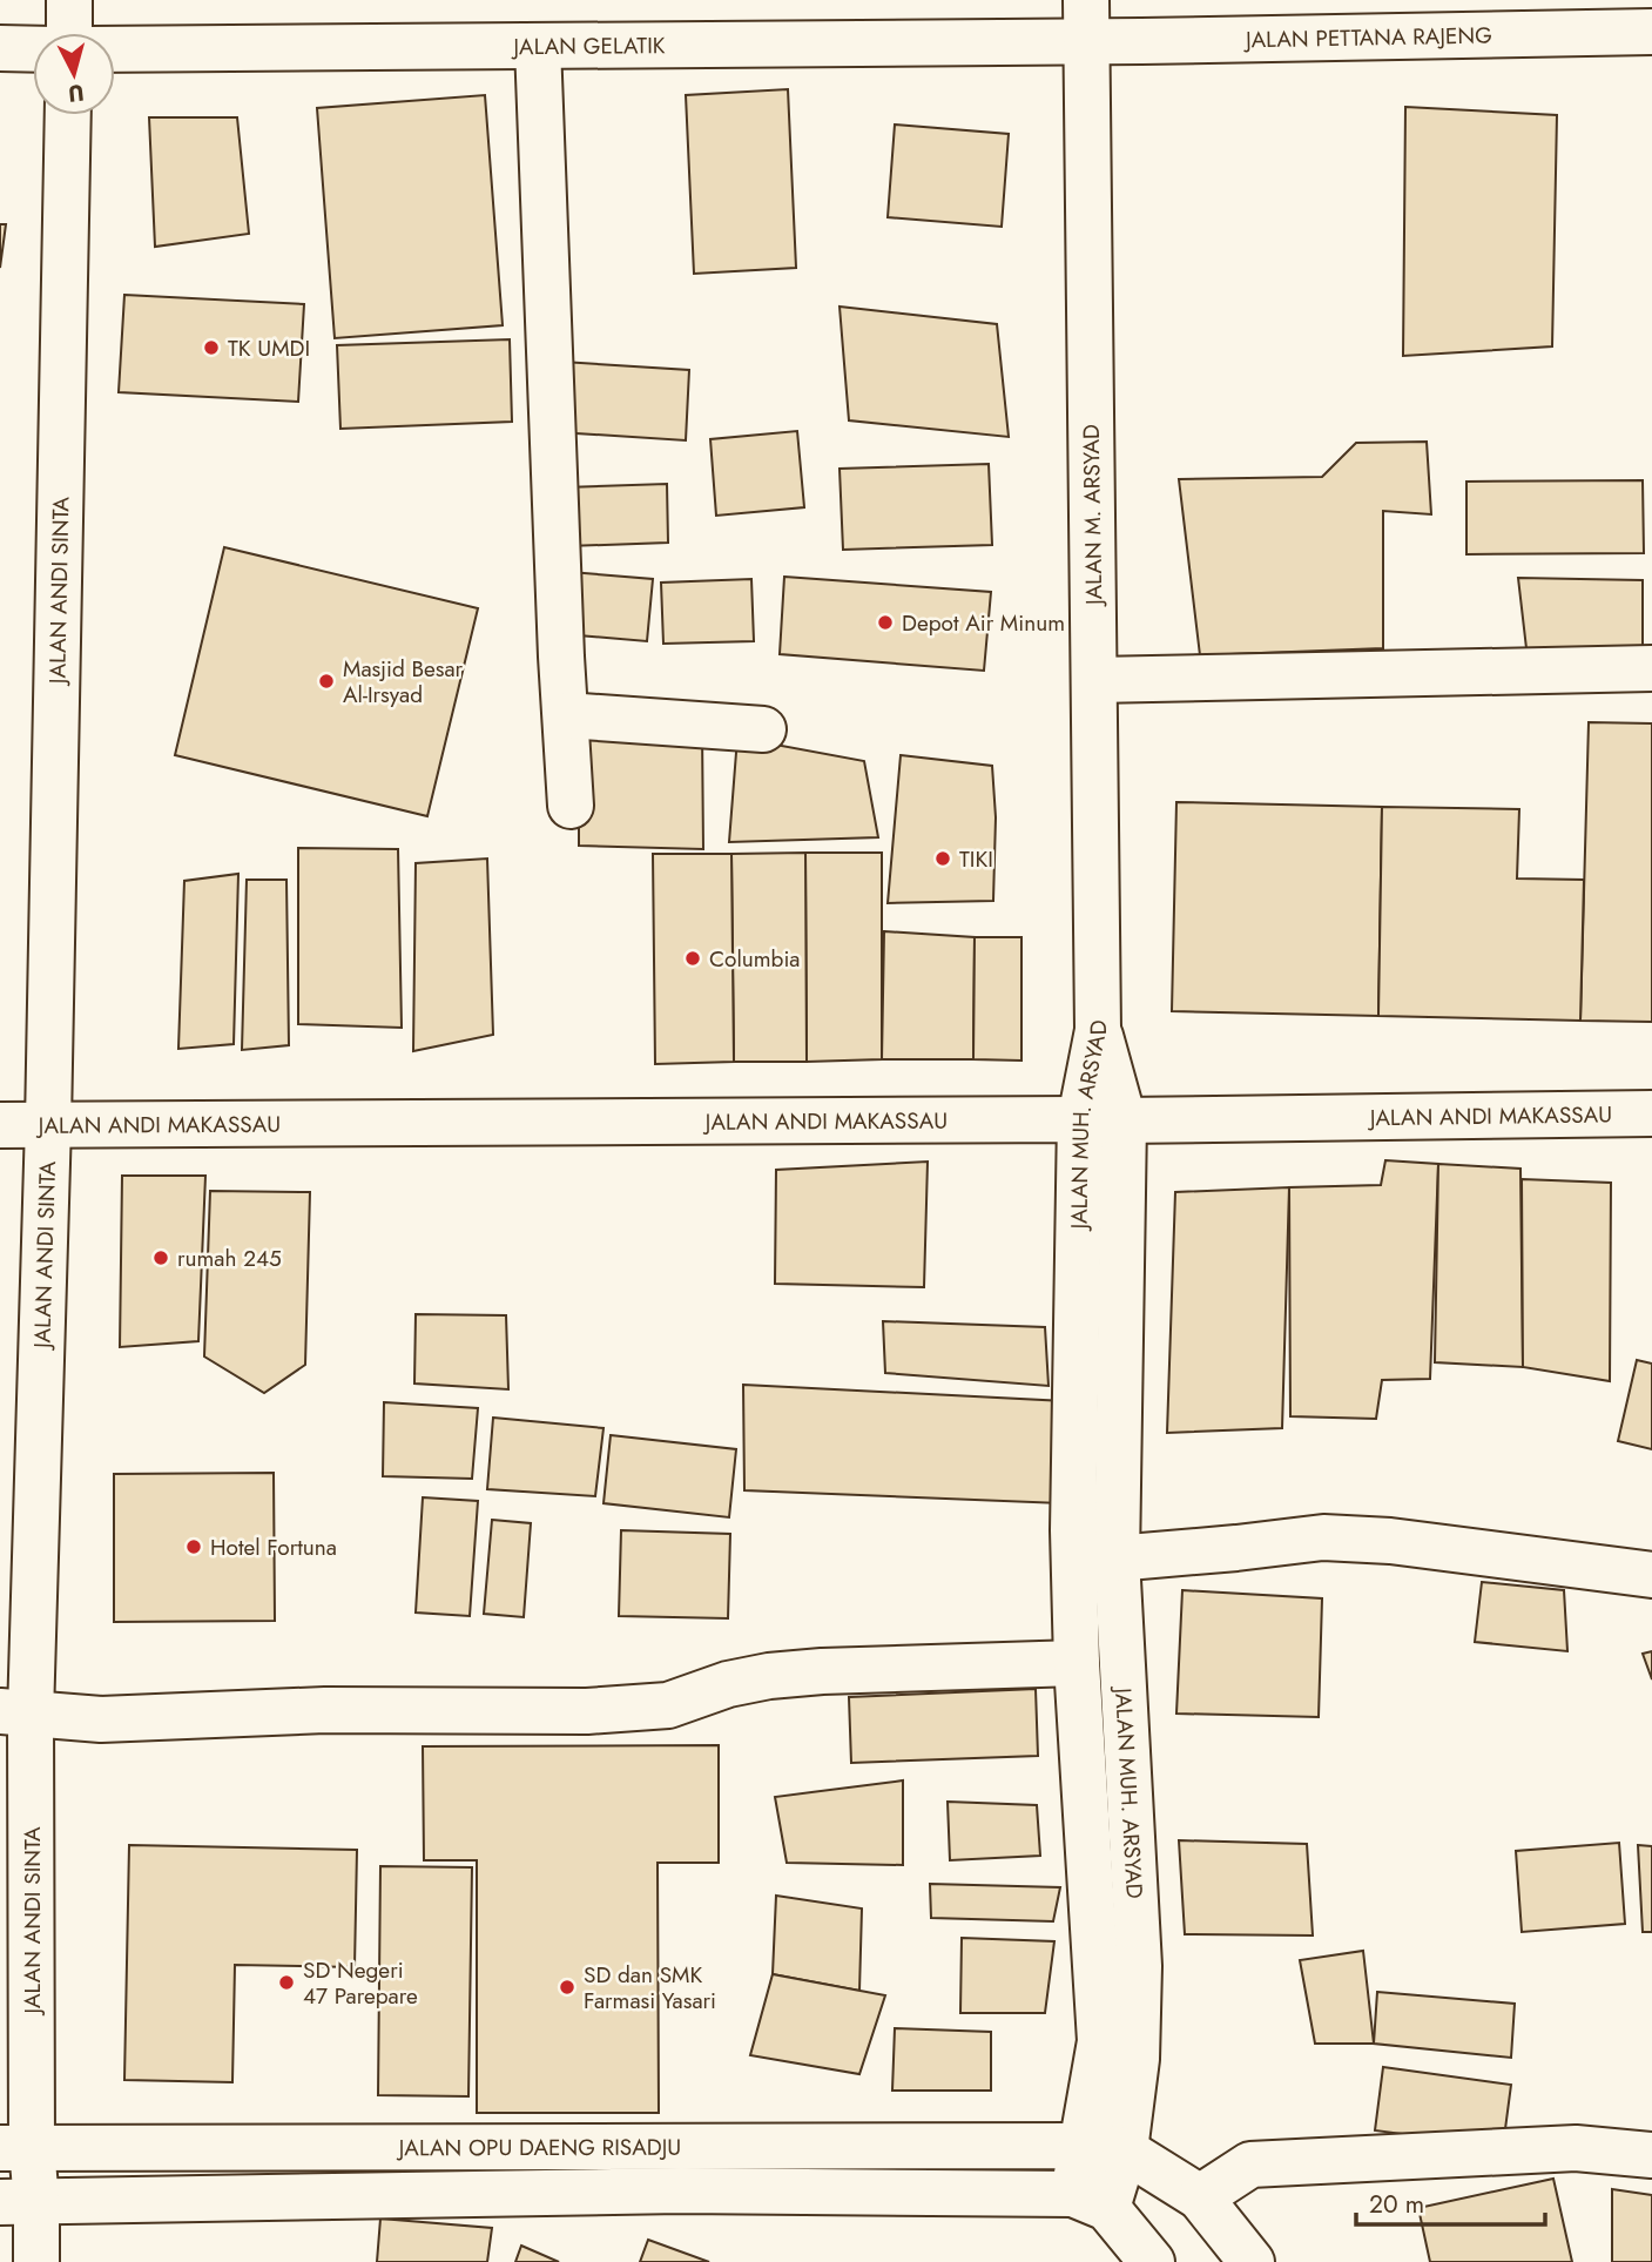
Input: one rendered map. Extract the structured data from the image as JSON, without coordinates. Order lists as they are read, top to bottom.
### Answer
{
  "streets": {
    "street": [
      "JALAN PETTANA RAJENG",
      "JALAN GELATIK",
      "JALAN M. ARSYAD",
      "JALAN ANDI SINTA",
      "JALAN ANDI MAKASSAU",
      "JALAN MUH. ARSYAD",
      "JALAN OPU DAENG RISADJU"
    ]
  },
  "crossings": [
    ["JALAN PETTANA RAJENG", "JALAN GELATIK"],
    ["JALAN PETTANA RAJENG", "JALAN M. ARSYAD"],
    ["JALAN GELATIK", "JALAN M. ARSYAD"],
    ["JALAN M. ARSYAD", "JALAN MUH. ARSYAD"],
    ["JALAN ANDI SINTA", "JALAN ANDI MAKASSAU"],
    ["JALAN ANDI SINTA", "JALAN OPU DAENG RISADJU"],
    ["JALAN ANDI MAKASSAU", "JALAN MUH. ARSYAD"],
    ["JALAN MUH. ARSYAD", "JALAN OPU DAENG RISADJU"]
  ],
  "places": [
    "TK UMDI",
    "Depot Air Minum",
    "Masjid Besar Al-Irsyad",
    "TIKI",
    "Columbia",
    "rumah 245",
    "Hotel Fortuna",
    "SD Negeri 47 Parepare",
    "SD dan SMK Farmasi Yasari"
  ],
  "scale_bar": "20 m",
  "north": "bottom"
}
